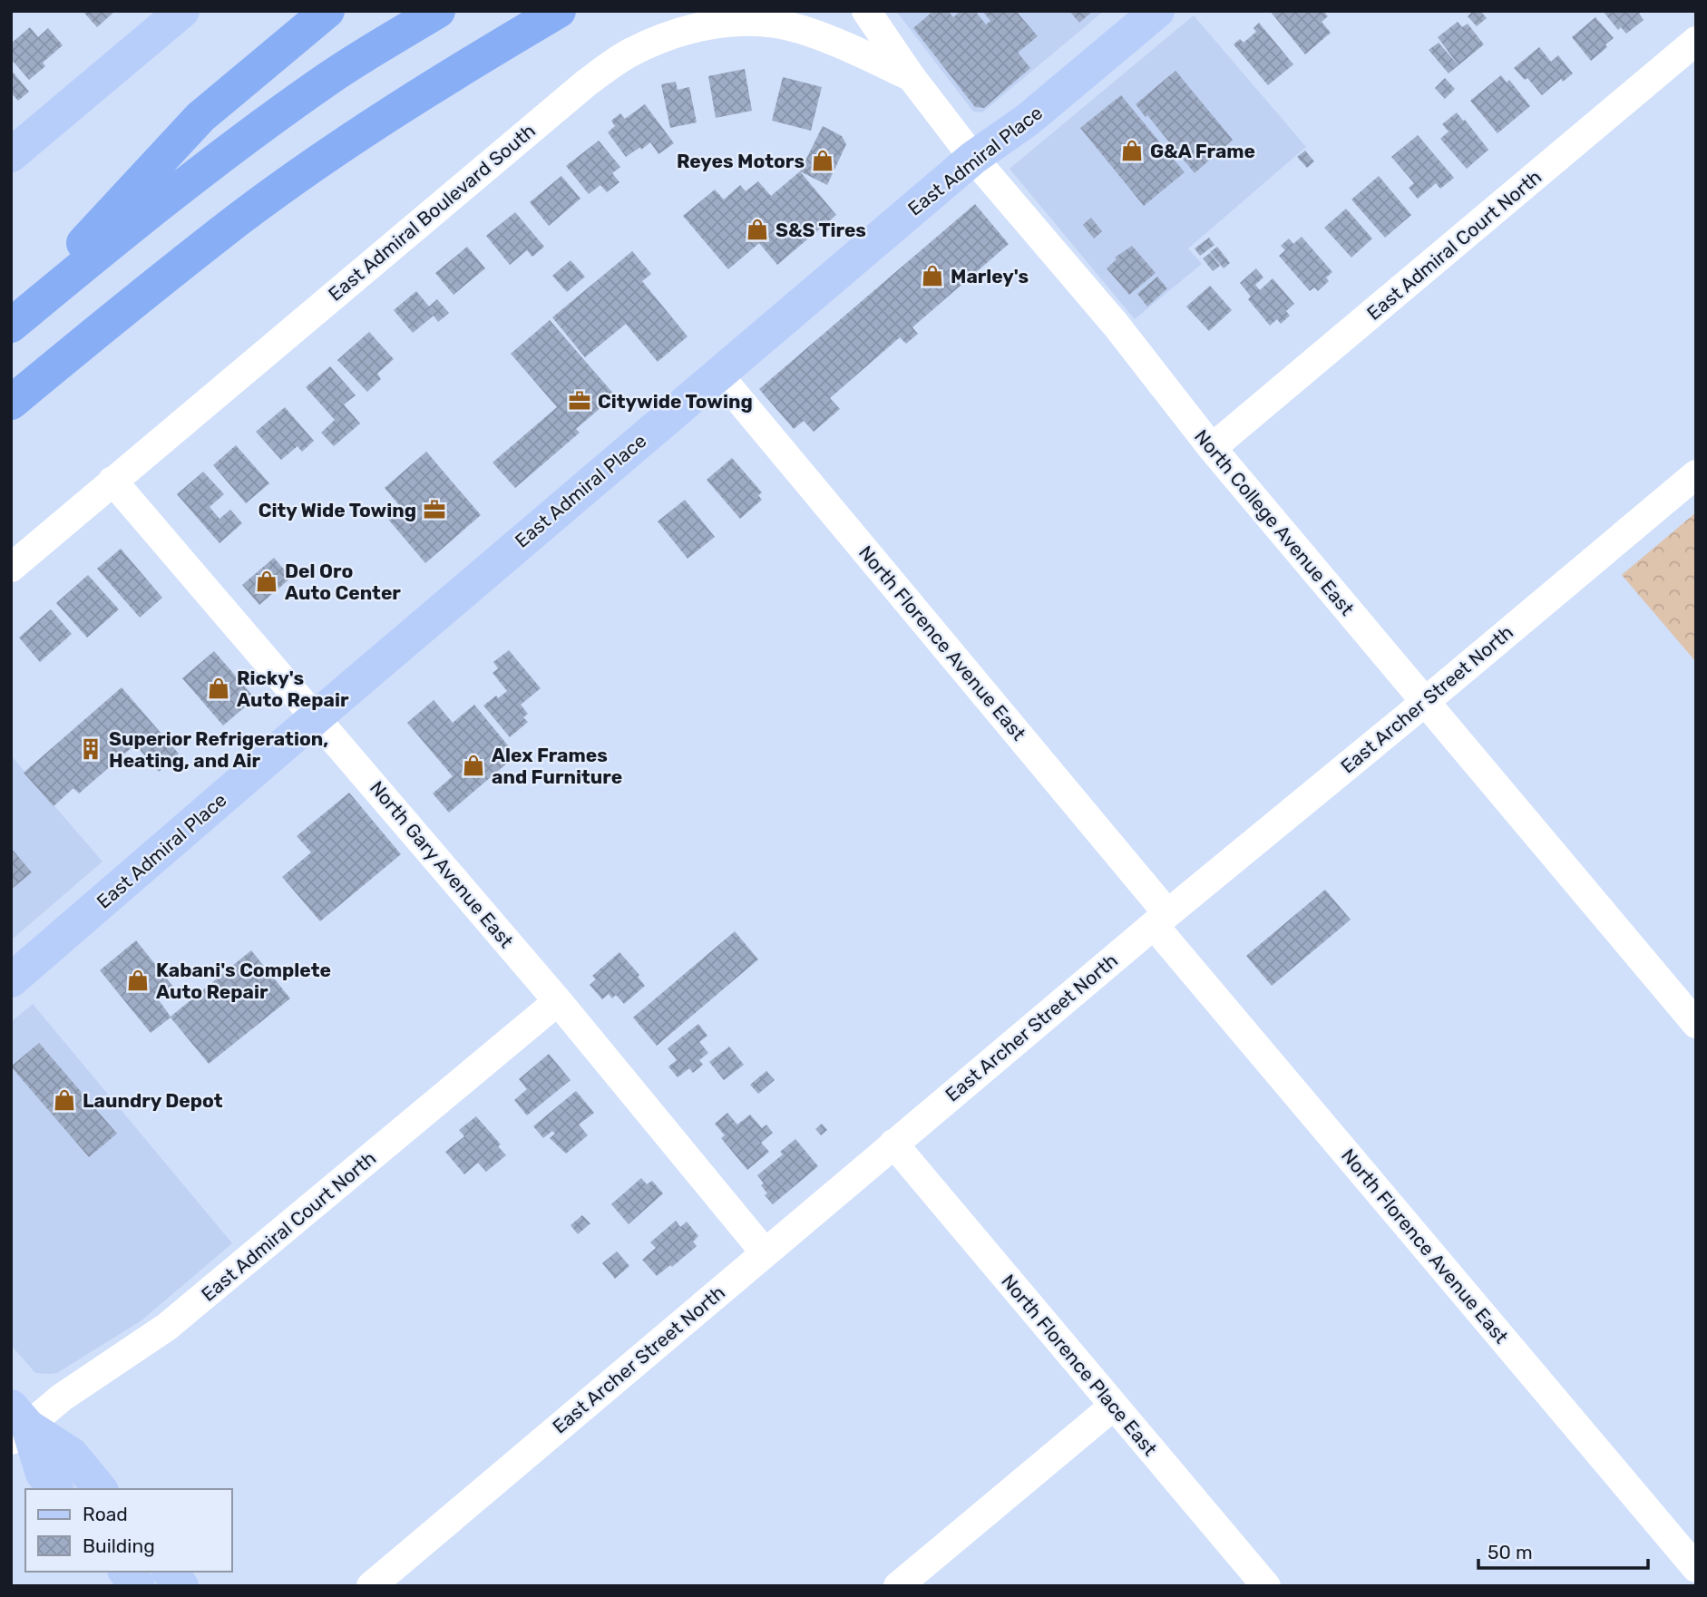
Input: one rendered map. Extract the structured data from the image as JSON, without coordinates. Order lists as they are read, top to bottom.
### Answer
{
  "streets": {
    "main road": ["East Admiral Place"],
    "street": [
      "East Admiral Boulevard South",
      "East Admiral Court North",
      "North College Avenue East",
      "North Florence Avenue East",
      "East Archer Street North",
      "North Gary Avenue East",
      "North Florence Place East"
    ]
  },
  "crossings": [
    ["East Admiral Place", "North College Avenue East"],
    ["East Admiral Place", "North Florence Avenue East"],
    ["East Admiral Place", "North Gary Avenue East"],
    ["East Admiral Boulevard South", "North College Avenue East"],
    ["East Admiral Boulevard South", "North Gary Avenue East"],
    ["East Admiral Court North", "North College Avenue East"],
    ["East Admiral Court North", "North Gary Avenue East"],
    ["North College Avenue East", "East Archer Street North"],
    ["North Florence Avenue East", "East Archer Street North"],
    ["East Archer Street North", "North Gary Avenue East"],
    ["East Archer Street North", "North Florence Place East"]
  ],
  "places": {
    "shop": [
      "G&A Frame",
      "Reyes Motors",
      "S&S Tires",
      "Marley's",
      "Del Oro Auto Center",
      "Ricky's Auto Repair",
      "Alex Frames and Furniture",
      "Kabani's Complete Auto Repair",
      "Laundry Depot"
    ],
    "office": ["Citywide Towing", "City Wide Towing"],
    "building": ["Superior Refrigeration, Heating, and Air"]
  },
  "legend": ["Road", "Building"],
  "scale_bar": "50 m"
}
